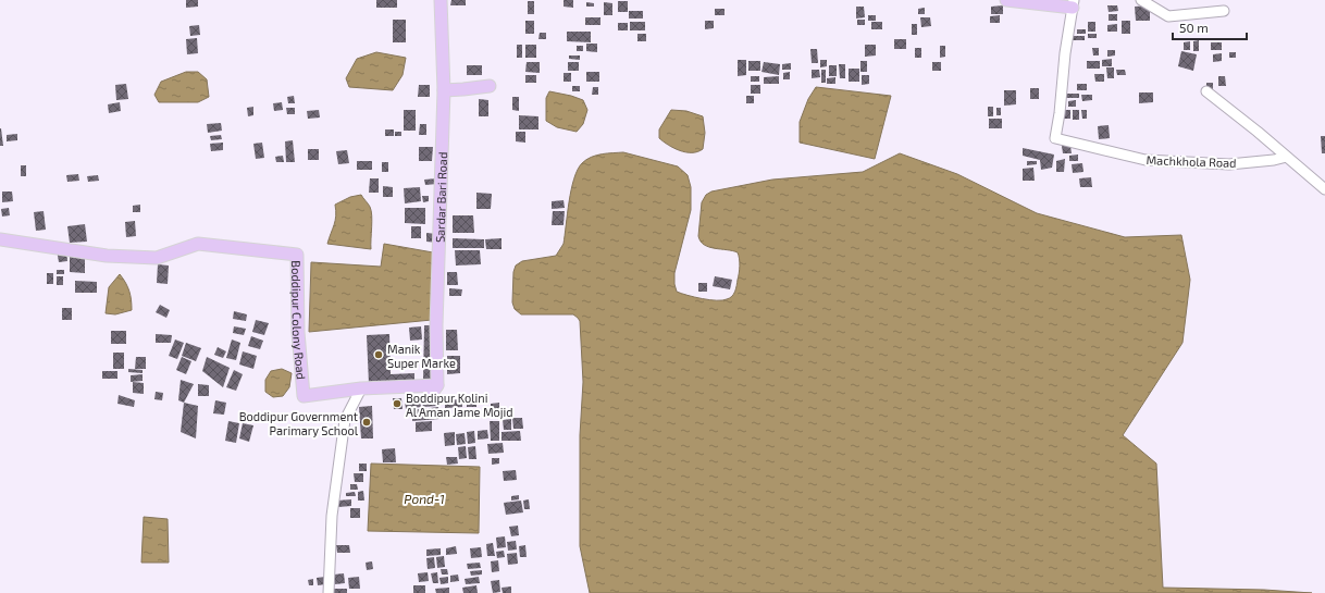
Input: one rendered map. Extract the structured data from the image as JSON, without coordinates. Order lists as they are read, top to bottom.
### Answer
{
  "streets": {
    "main road": ["Sardar Bari Road", "Boddipur Colony Road"],
    "street": ["Machkhola Road"]
  },
  "crossings": [
    ["Sardar Bari Road", "Boddipur Colony Road"]
  ],
  "water": ["Pond-1"],
  "places": ["Manik Super Marke", "Boddipur Kolini Al Aman Jame Mojid", "Boddipur Government Parimary School"],
  "scale_bar": "50 m"
}
